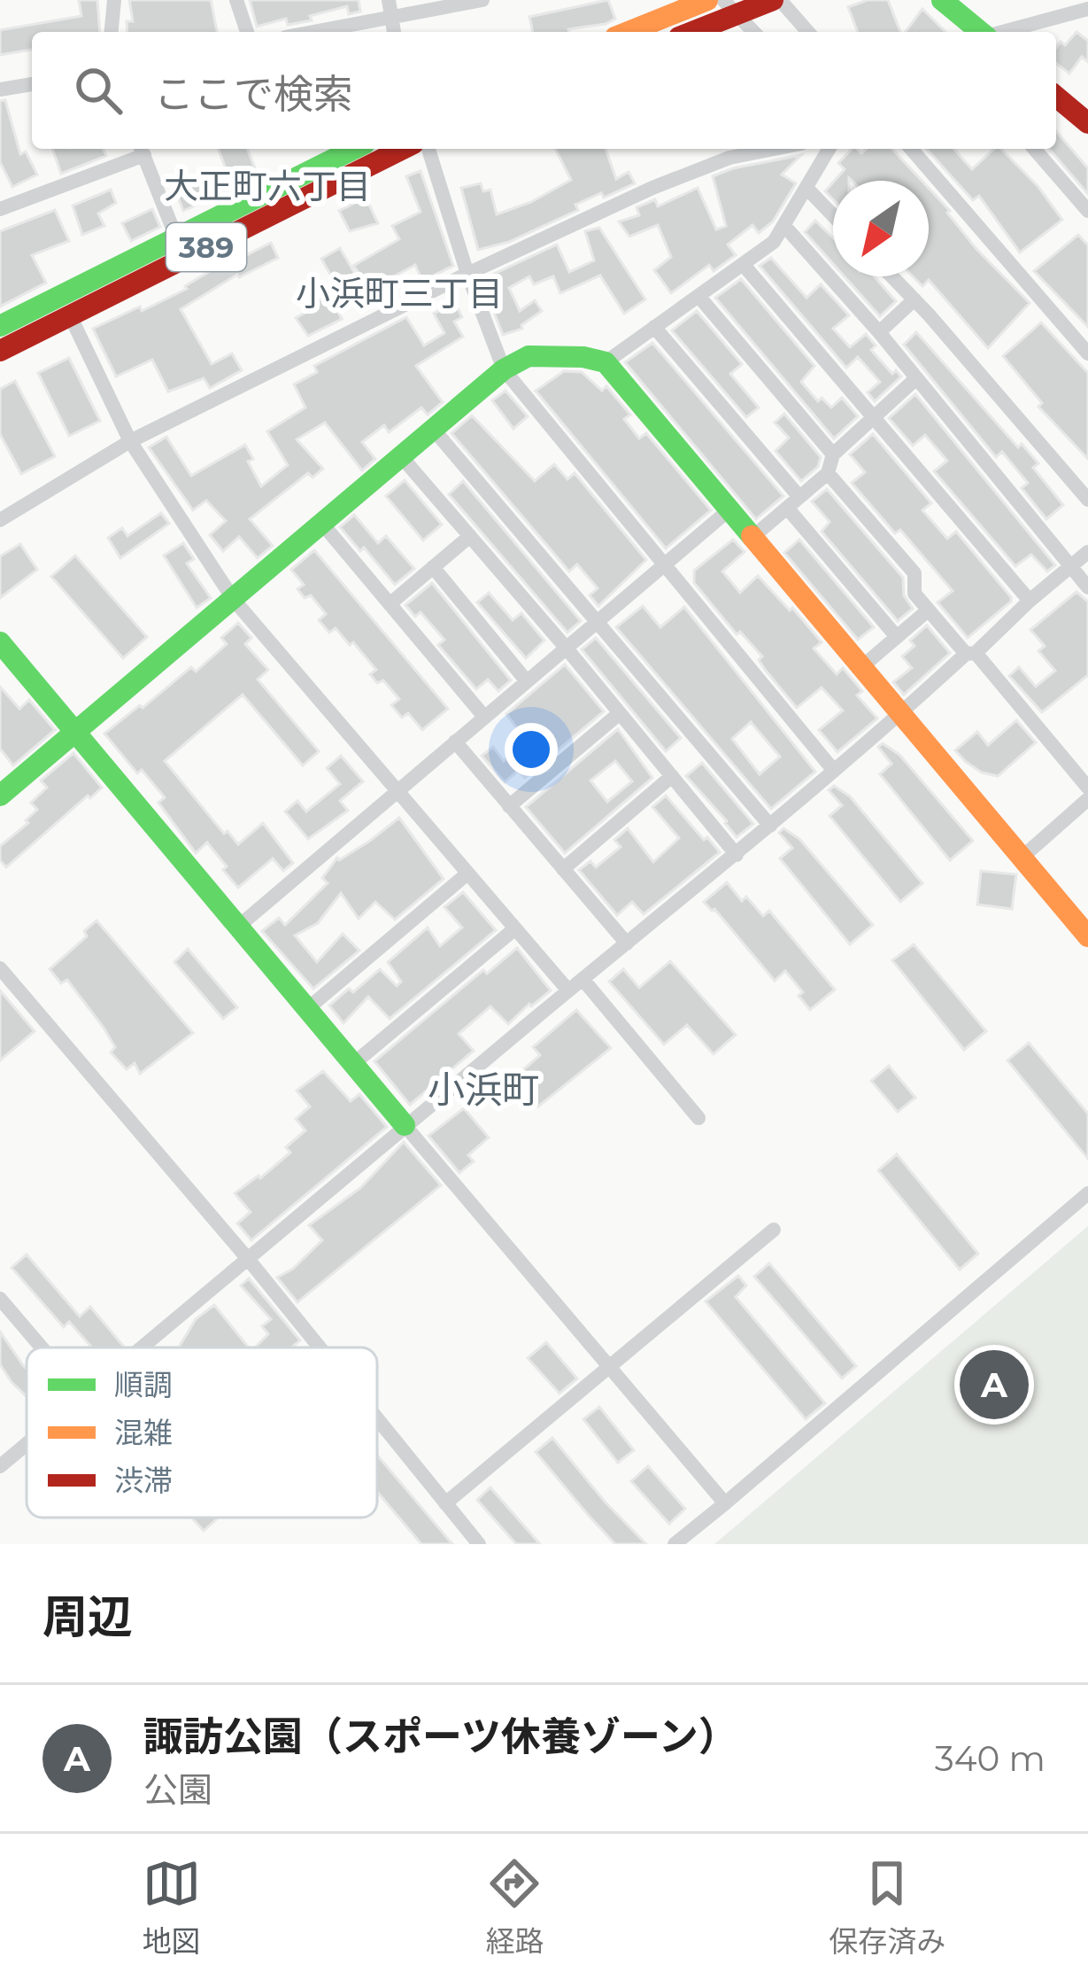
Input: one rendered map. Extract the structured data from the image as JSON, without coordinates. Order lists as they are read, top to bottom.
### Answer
{
  "streets": {
    "main road": ["389"]
  },
  "districts": ["大正町六丁目", "小浜町三丁目", "小浜町"],
  "legend": ["順調", "混雑", "渋滞"],
  "north": "bottom left",
  "page": {
    "search": "ここで検索",
    "pins": "A",
    "heading": "周辺",
    "list": [
      {
        "mark": "A",
        "name": "諏訪公園（スポーツ休養ゾーン）",
        "note": "公園",
        "value": "340 m"
      }
    ],
    "nav": ["地図", "経路", "保存済み"]
  }
}
